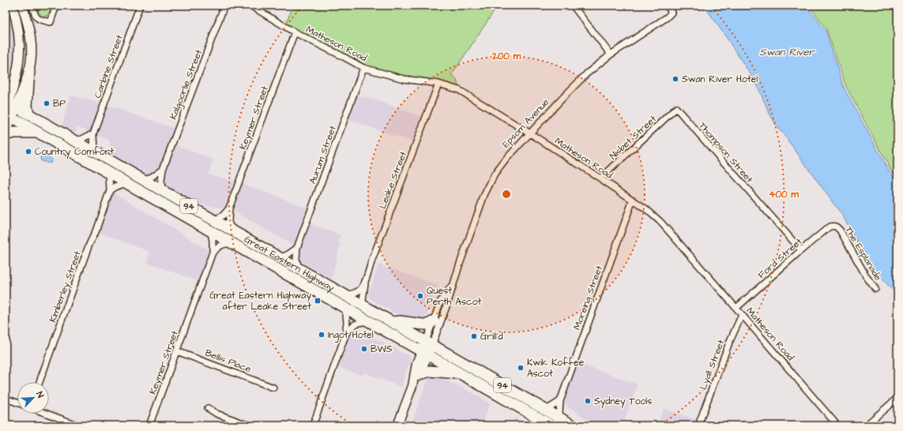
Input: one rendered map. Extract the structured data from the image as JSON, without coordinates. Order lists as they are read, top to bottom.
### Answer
{
  "streets": {
    "highway": ["94", "Great Eastern Highway"],
    "street": [
      "Matheson Road",
      "Carbine Street",
      "Kalgoorlie Street",
      "Keymer Street",
      "Epsom Avenue",
      "Nisbet Street",
      "Thompson Street",
      "Aurum Street",
      "Leake Street",
      "The Esplanade",
      "Ford Street",
      "Kimberley Street",
      "Moreing Street",
      "Bellis Place",
      "Lyall Street"
    ]
  },
  "crossings": [
    ["Matheson Road", "Keymer Street"],
    ["Matheson Road", "Epsom Avenue"],
    ["Matheson Road", "Nisbet Street"],
    ["Matheson Road", "Aurum Street"],
    ["Matheson Road", "Leake Street"],
    ["Matheson Road", "Ford Street"],
    ["Matheson Road", "Moreing Street"],
    ["Matheson Road", "Lyall Street"],
    ["Carbine Street", "Great Eastern Highway"],
    ["Kalgoorlie Street", "Great Eastern Highway"],
    ["Keymer Street", "Great Eastern Highway"],
    ["Keymer Street", "Bellis Place"],
    ["Epsom Avenue", "Great Eastern Highway"],
    ["Nisbet Street", "Thompson Street"],
    ["Thompson Street", "Ford Street"],
    ["Aurum Street", "Great Eastern Highway"],
    ["Leake Street", "Great Eastern Highway"],
    ["The Esplanade", "Ford Street"],
    ["Great Eastern Highway", "Kimberley Street"],
    ["Great Eastern Highway", "Moreing Street"]
  ],
  "water": ["Swan River"],
  "places": {
    "other": [
      "Swan River Hotel",
      "BP",
      "Country Comfort",
      "Quest Perth Ascot",
      "Ingot Hotel",
      "Grill'd",
      "BWS",
      "Kwik Koffee Ascot",
      "Sydney Tools"
    ],
    "transit": ["Great Eastern Highway after Leake Street"]
  },
  "north": "top right",
  "rings": ["200 m", "400 m"]
}
